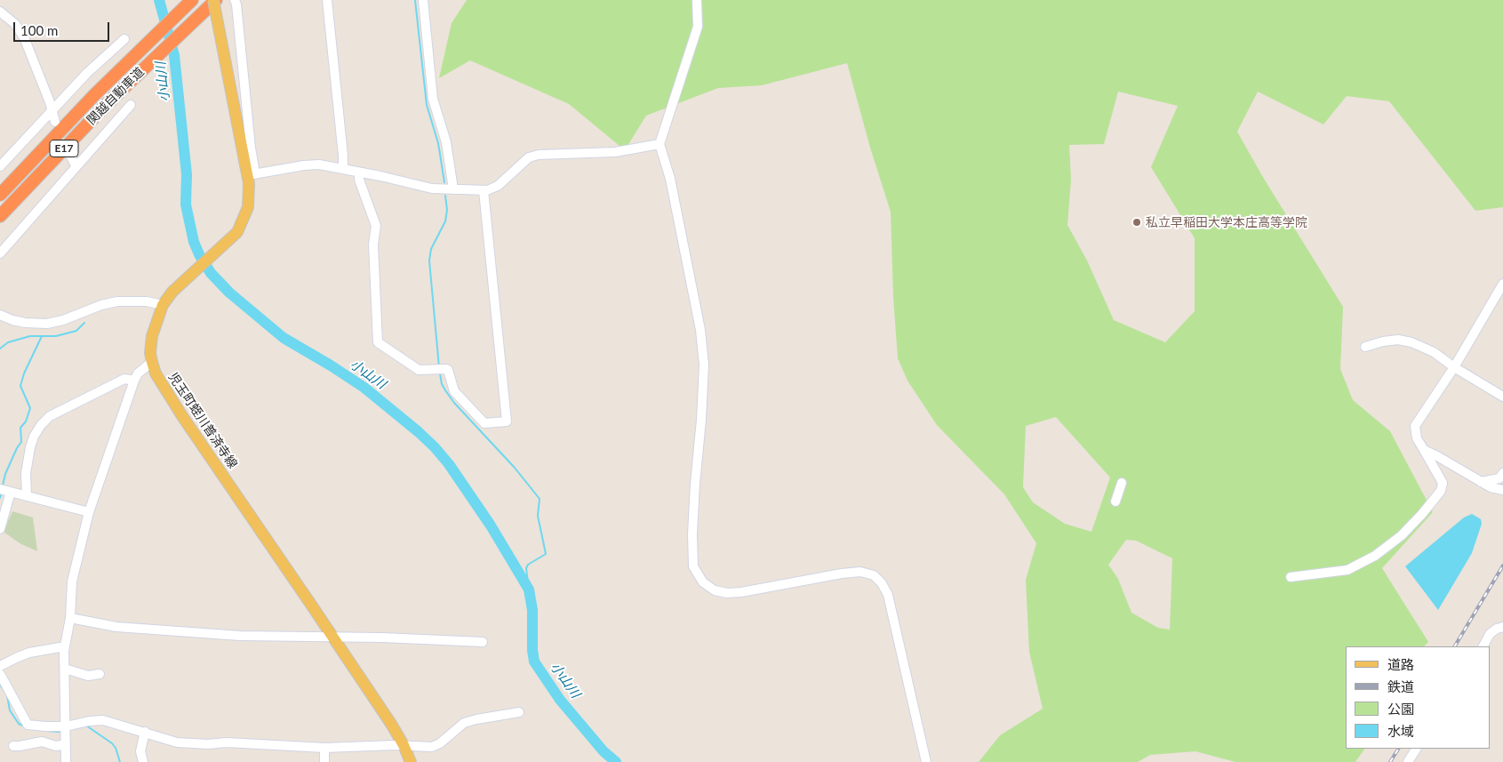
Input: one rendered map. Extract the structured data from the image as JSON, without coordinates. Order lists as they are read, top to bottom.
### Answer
{
  "streets": {
    "highway": ["関越自動車道", "E17"],
    "main road": ["児玉町蛭川普済寺線"]
  },
  "crossings": [
    ["関越自動車道", "児玉町蛭川普済寺線"]
  ],
  "water": ["小山川"],
  "places": ["私立早稲田大学本庄高等学院"],
  "legend": [
    "道路",
    "鉄道",
    "公園",
    "水域"
  ],
  "scale_bar": "100 m"
}
